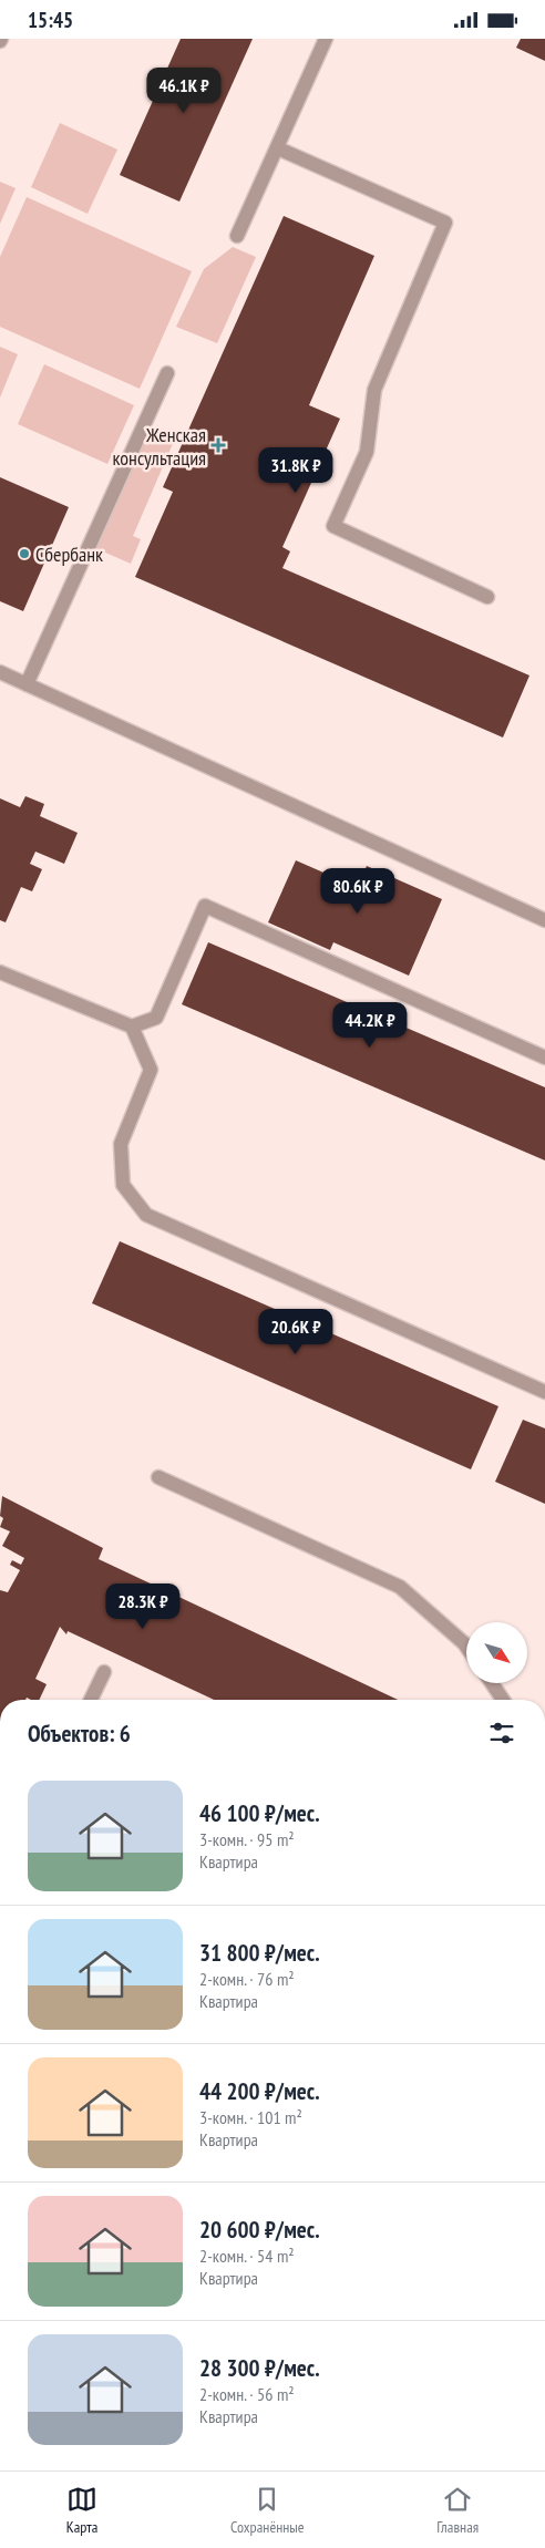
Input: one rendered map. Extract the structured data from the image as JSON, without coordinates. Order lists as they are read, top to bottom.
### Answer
{
  "places": {
    "health": ["Женская консультация"],
    "other": ["Сбербанк"]
  },
  "north": "bottom right",
  "page": {
    "status": "15:45",
    "price": [
      "46.1K ₽",
      "31.8K ₽",
      "80.6K ₽",
      "44.2K ₽",
      "20.6K ₽",
      "28.3K ₽"
    ],
    "heading": "Объектов: 6",
    "list": [
      {
        "name": "46 100 ₽/мес.",
        "note": "3-комн. · 95 m² · Квартира"
      },
      {
        "name": "31 800 ₽/мес.",
        "note": "2-комн. · 76 m² · Квартира"
      },
      {
        "name": "44 200 ₽/мес.",
        "note": "3-комн. · 101 m² · Квартира"
      },
      {
        "name": "20 600 ₽/мес.",
        "note": "2-комн. · 54 m² · Квартира"
      },
      {
        "name": "28 300 ₽/мес.",
        "note": "2-комн. · 56 m² · Квартира"
      }
    ],
    "tabs": ["Карта", "Сохранённые", "Главная"]
  }
}
